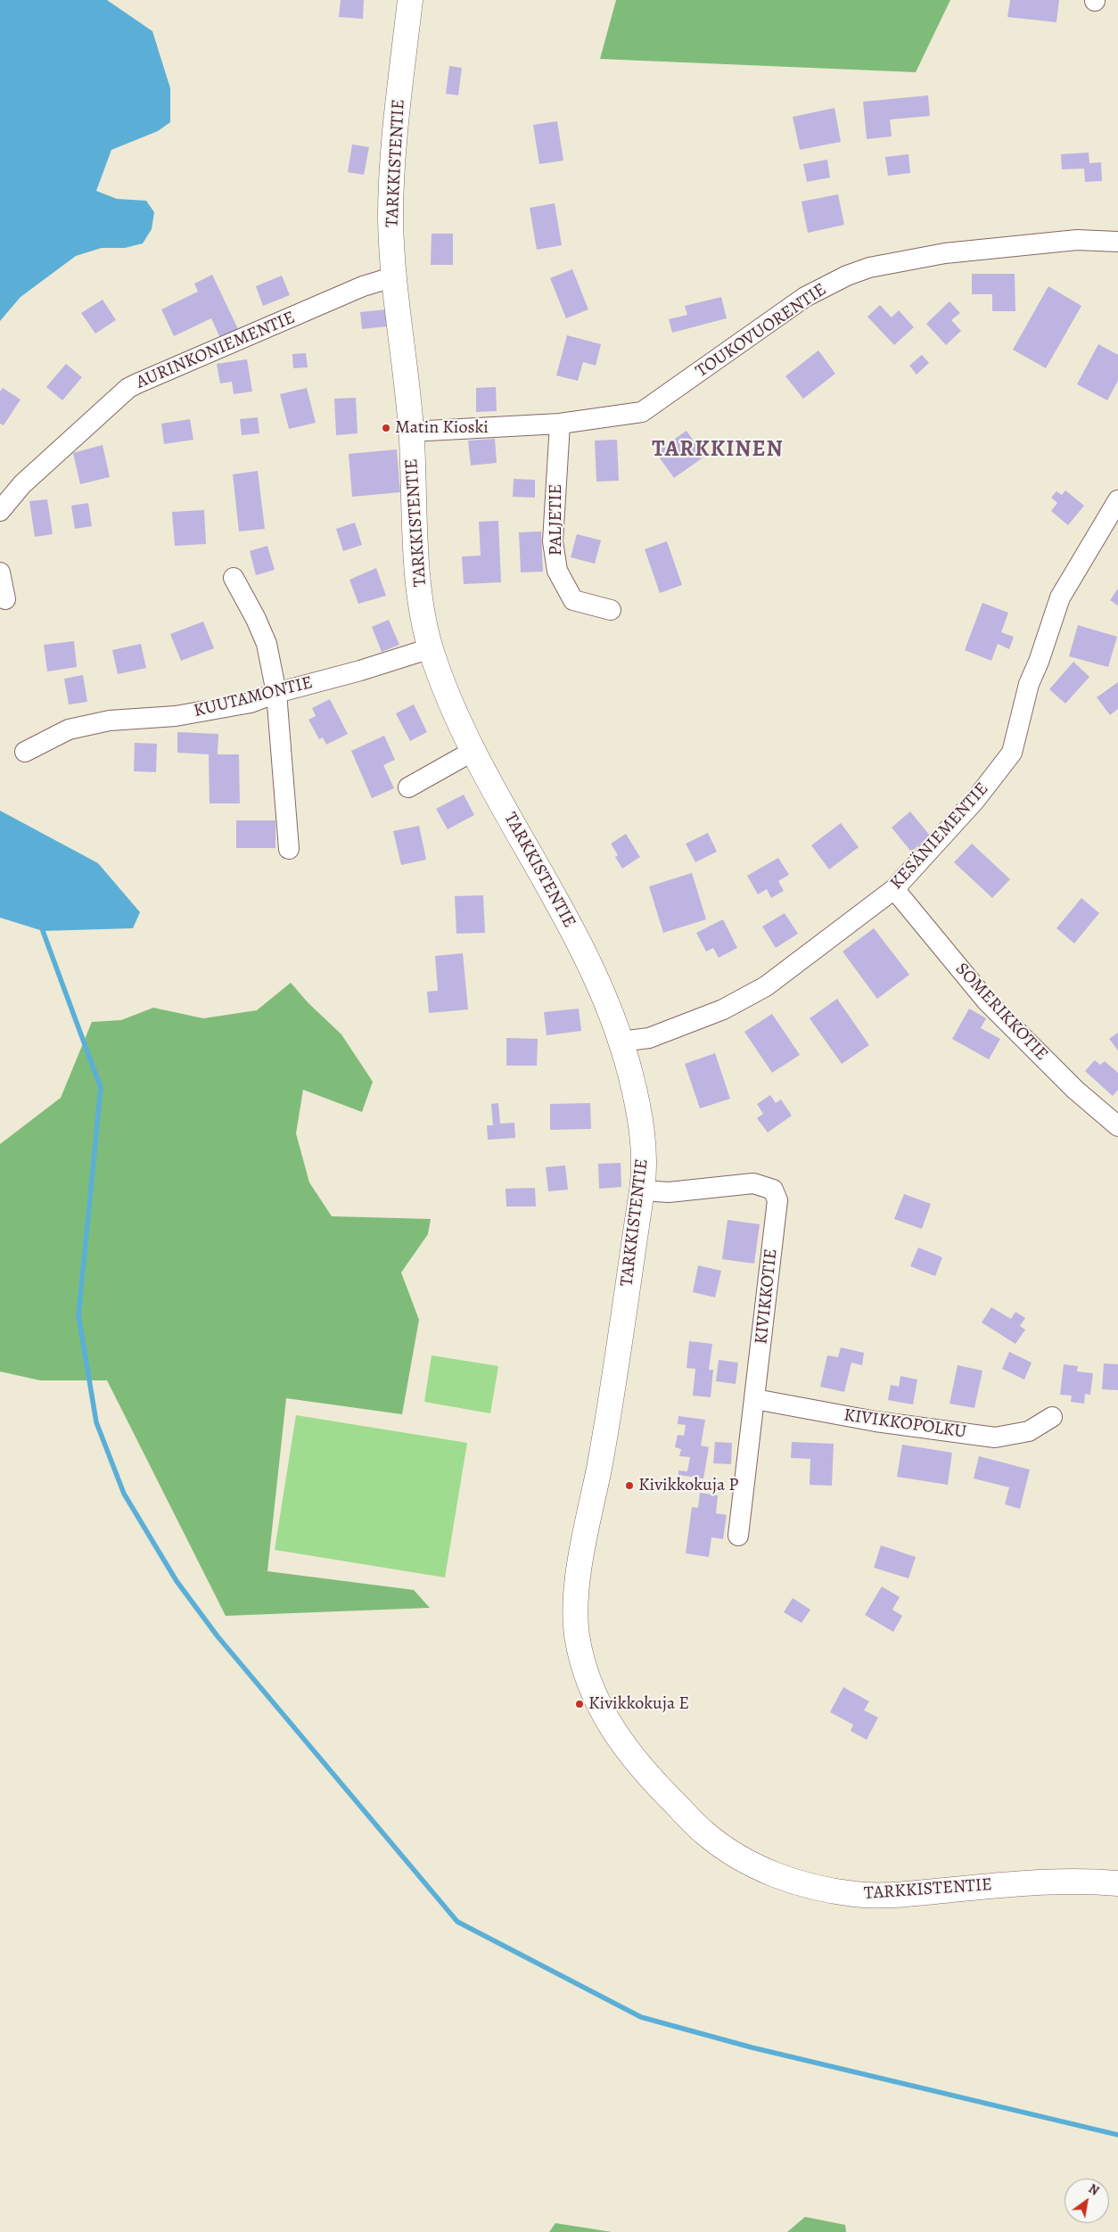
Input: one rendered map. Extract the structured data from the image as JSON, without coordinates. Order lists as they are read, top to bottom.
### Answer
{
  "streets": {
    "street": [
      "TARKKISTENTIE",
      "TOUKOVUORENTIE",
      "AURINKONIEMENTIE",
      "PALJETIE",
      "KUUTAMONTIE",
      "KESÄNIEMENTIE",
      "SOMERIKKOTIE",
      "KIVIKKOTIE",
      "KIVIKKOPOLKU"
    ]
  },
  "crossings": [
    ["TARKKISTENTIE", "TOUKOVUORENTIE"],
    ["TARKKISTENTIE", "AURINKONIEMENTIE"],
    ["TARKKISTENTIE", "KUUTAMONTIE"],
    ["TARKKISTENTIE", "KESÄNIEMENTIE"],
    ["TARKKISTENTIE", "KIVIKKOTIE"],
    ["TOUKOVUORENTIE", "PALJETIE"],
    ["KESÄNIEMENTIE", "SOMERIKKOTIE"],
    ["KIVIKKOTIE", "KIVIKKOPOLKU"]
  ],
  "districts": ["TARKKINEN"],
  "places": ["Matin Kioski", "Kivikkokuja P", "Kivikkokuja E"],
  "north": "top right"
}
